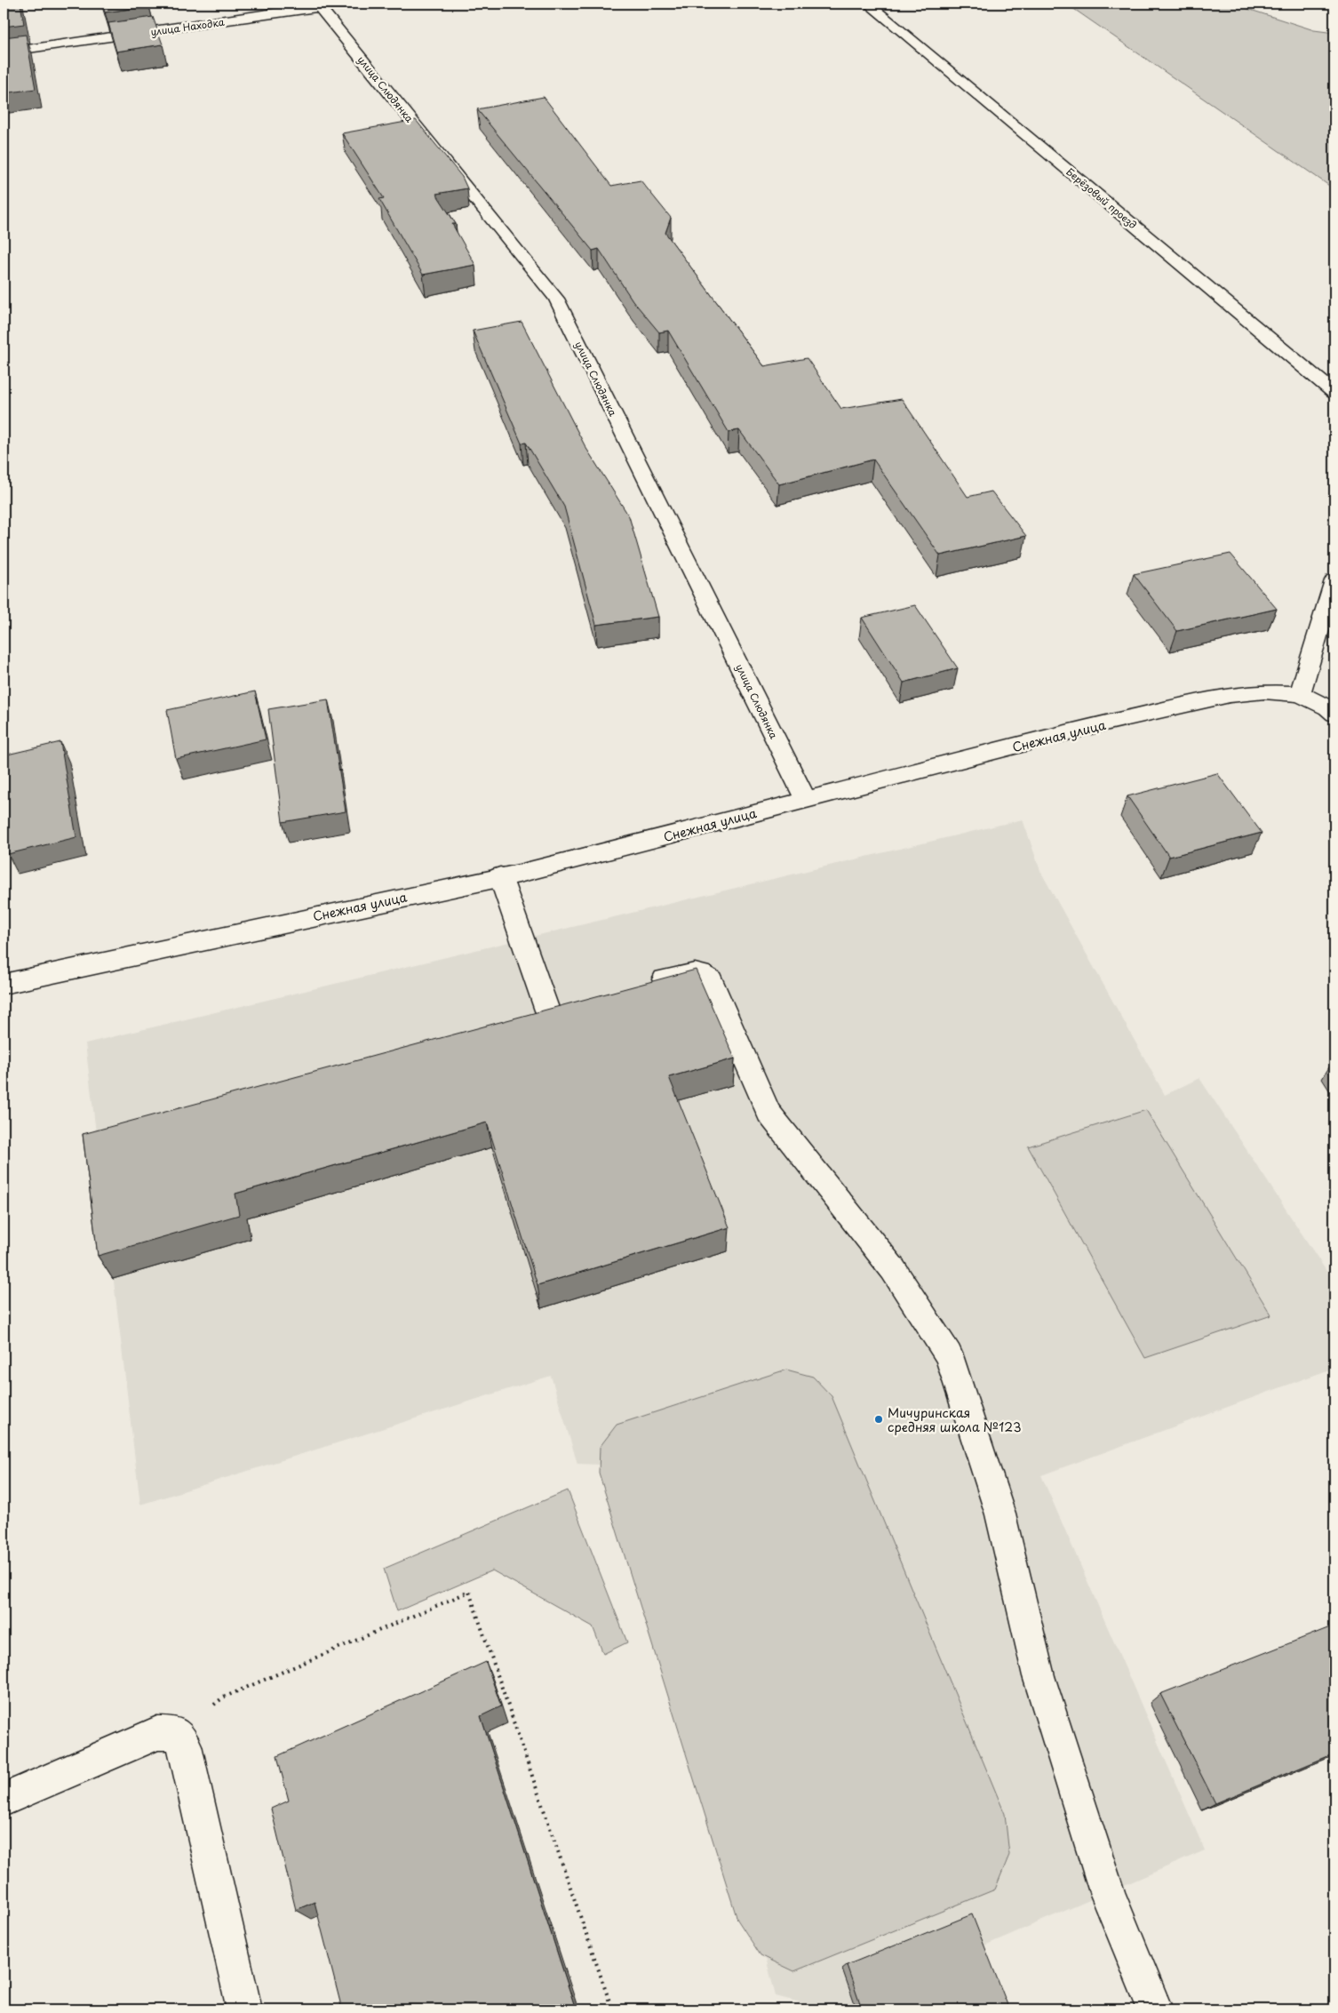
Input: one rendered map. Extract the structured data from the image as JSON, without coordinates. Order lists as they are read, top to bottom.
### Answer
{
  "streets": {
    "street": [
      "улица Находка",
      "улица Слюдянка",
      "Берёзовый проезд",
      "Снежная улица"
    ]
  },
  "crossings": [
    ["улица Находка", "улица Слюдянка"],
    ["улица Слюдянка", "Снежная улица"]
  ],
  "places": ["Мичуринская средняя школа №123"]
}
